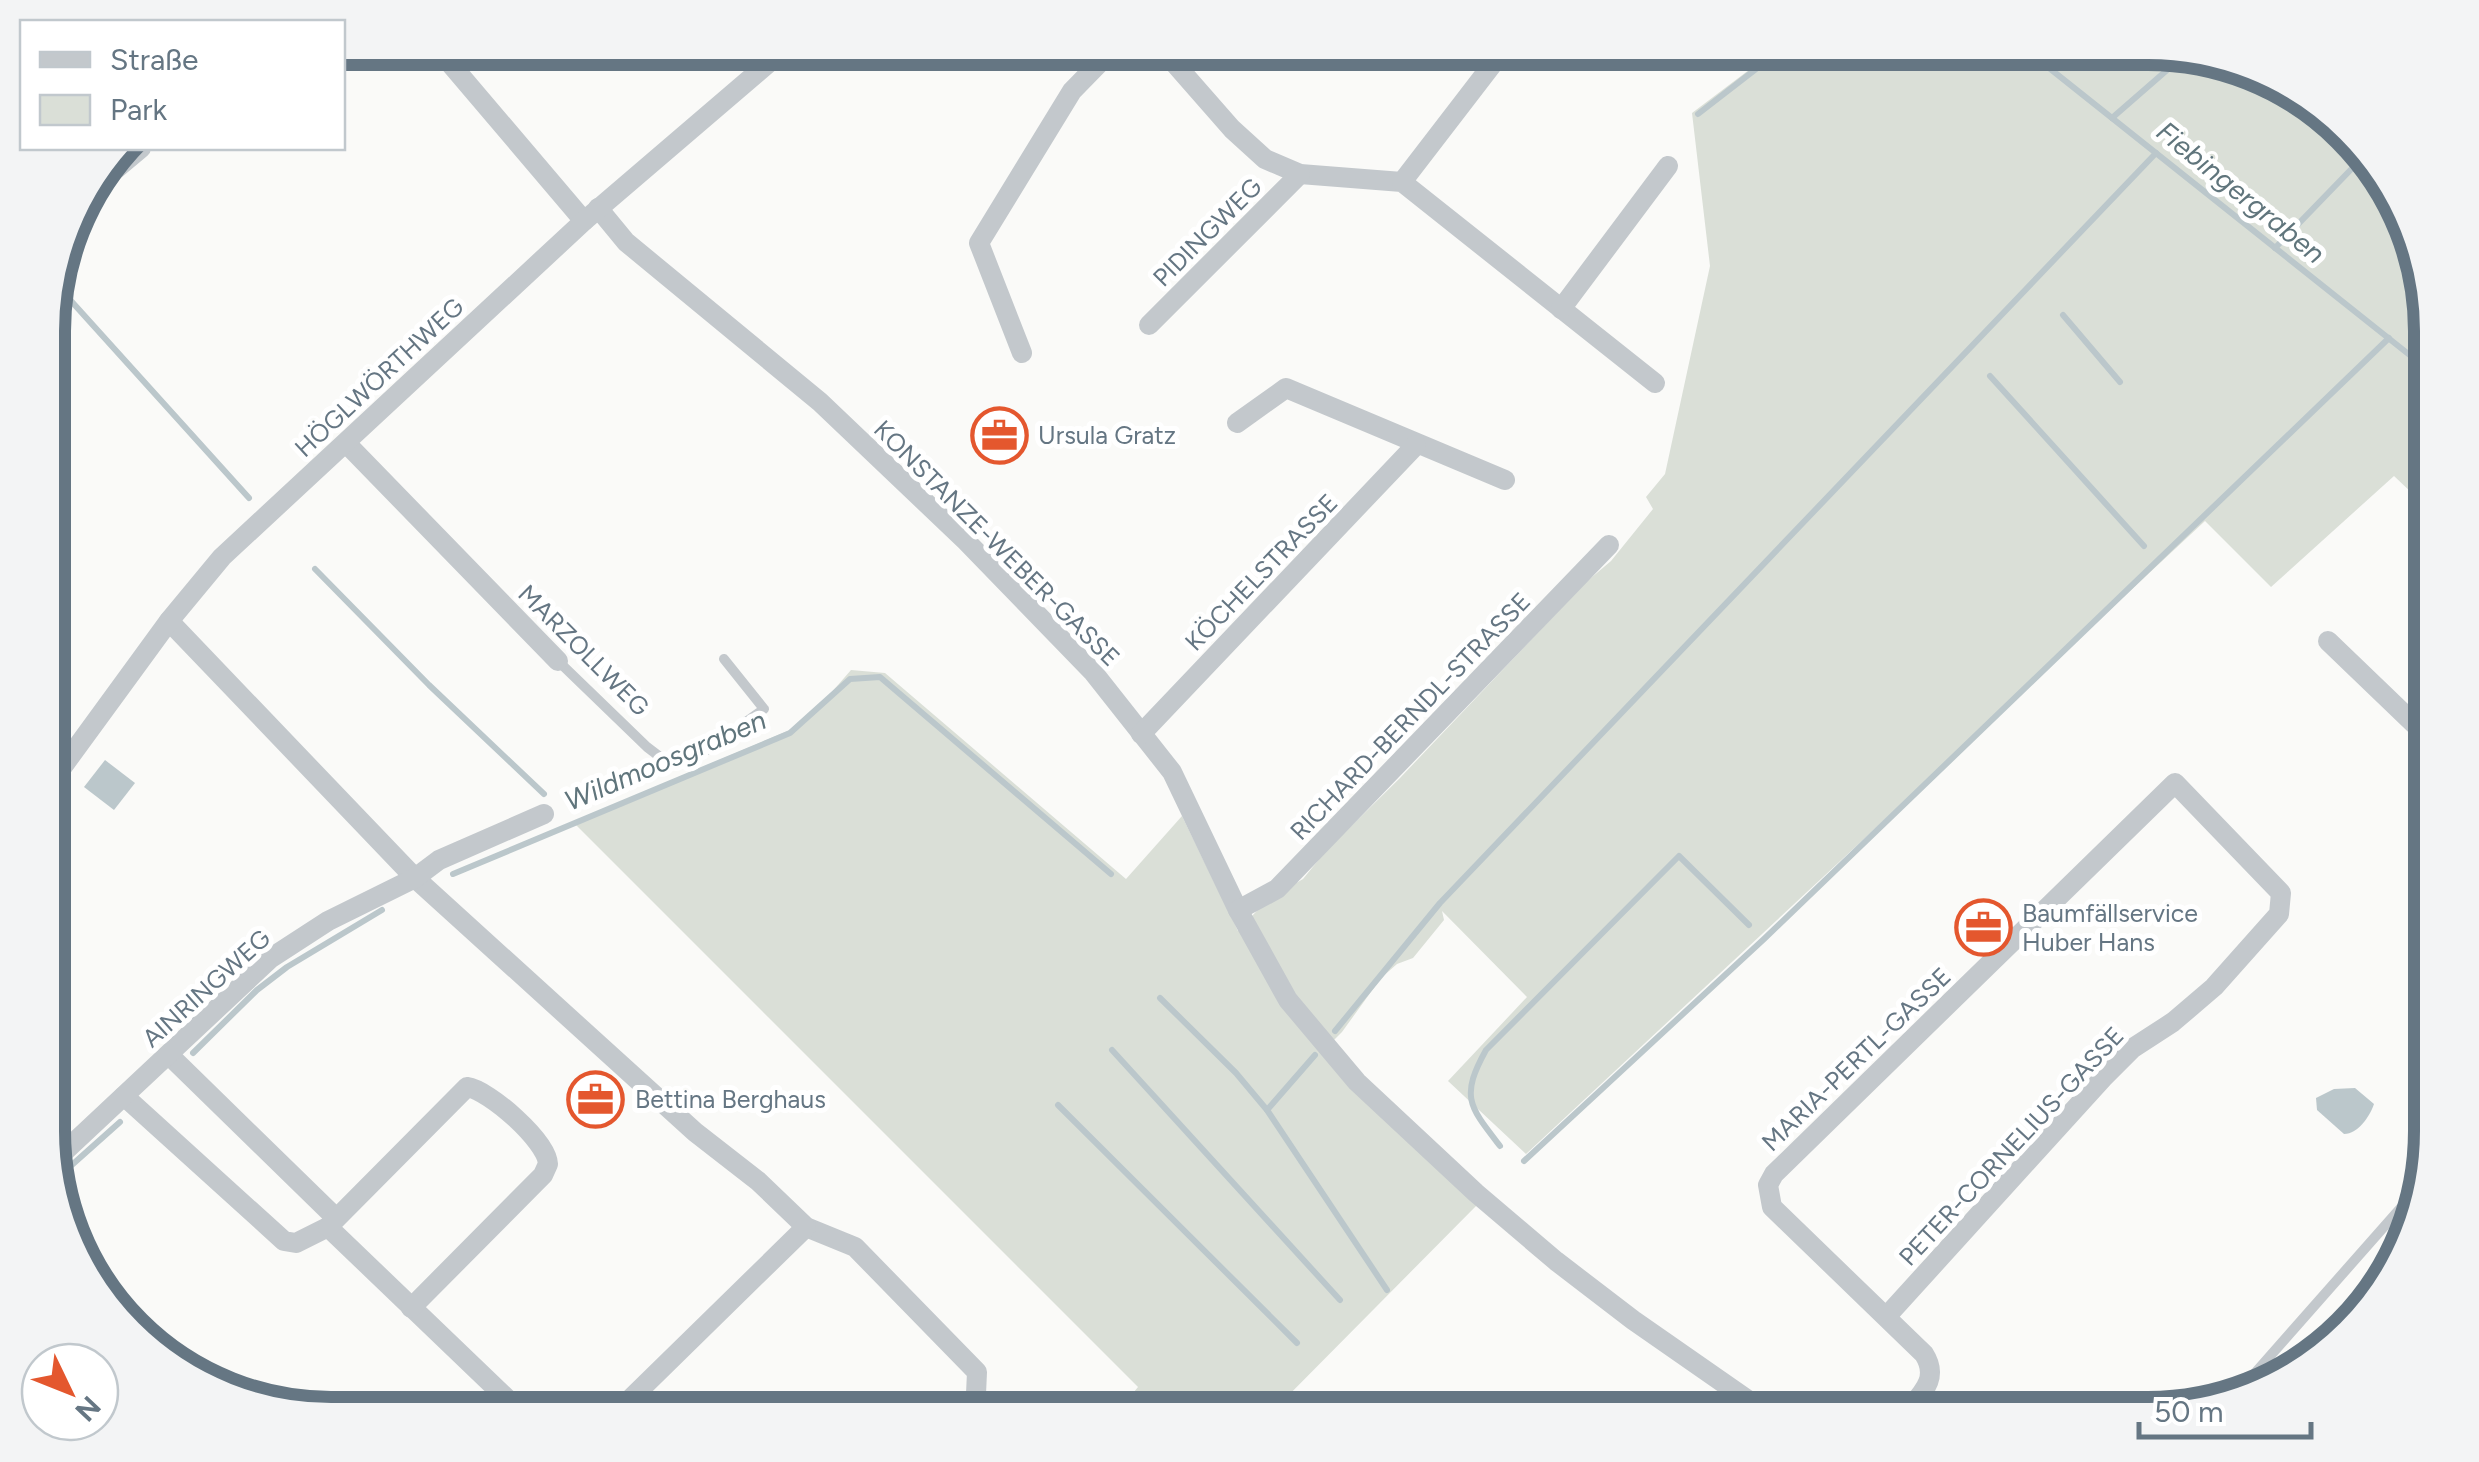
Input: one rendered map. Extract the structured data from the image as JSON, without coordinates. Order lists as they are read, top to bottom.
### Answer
{
  "streets": {
    "street": [
      "PIDINGWEG",
      "HÖGLWÖRTHWEG",
      "KONSTANZE-WEBER-GASSE",
      "KÖCHELSTRASSE",
      "MARZOLLWEG",
      "RICHARD-BERNDL-STRASSE",
      "AINRINGWEG",
      "MARIA-PERTL-GASSE",
      "PETER-CORNELIUS-GASSE"
    ]
  },
  "crossings": [
    ["HÖGLWÖRTHWEG", "KONSTANZE-WEBER-GASSE"],
    ["HÖGLWÖRTHWEG", "MARZOLLWEG"],
    ["KONSTANZE-WEBER-GASSE", "KÖCHELSTRASSE"],
    ["KONSTANZE-WEBER-GASSE", "RICHARD-BERNDL-STRASSE"],
    ["MARIA-PERTL-GASSE", "PETER-CORNELIUS-GASSE"]
  ],
  "water": ["Fiebingergraben", "Wildmoosgraben"],
  "places": {
    "office": ["Ursula Gratz", "Baumfällservice Huber Hans", "Bettina Berghaus"]
  },
  "legend": ["Straße", "Park"],
  "scale_bar": "50 m",
  "north": "bottom right"
}
